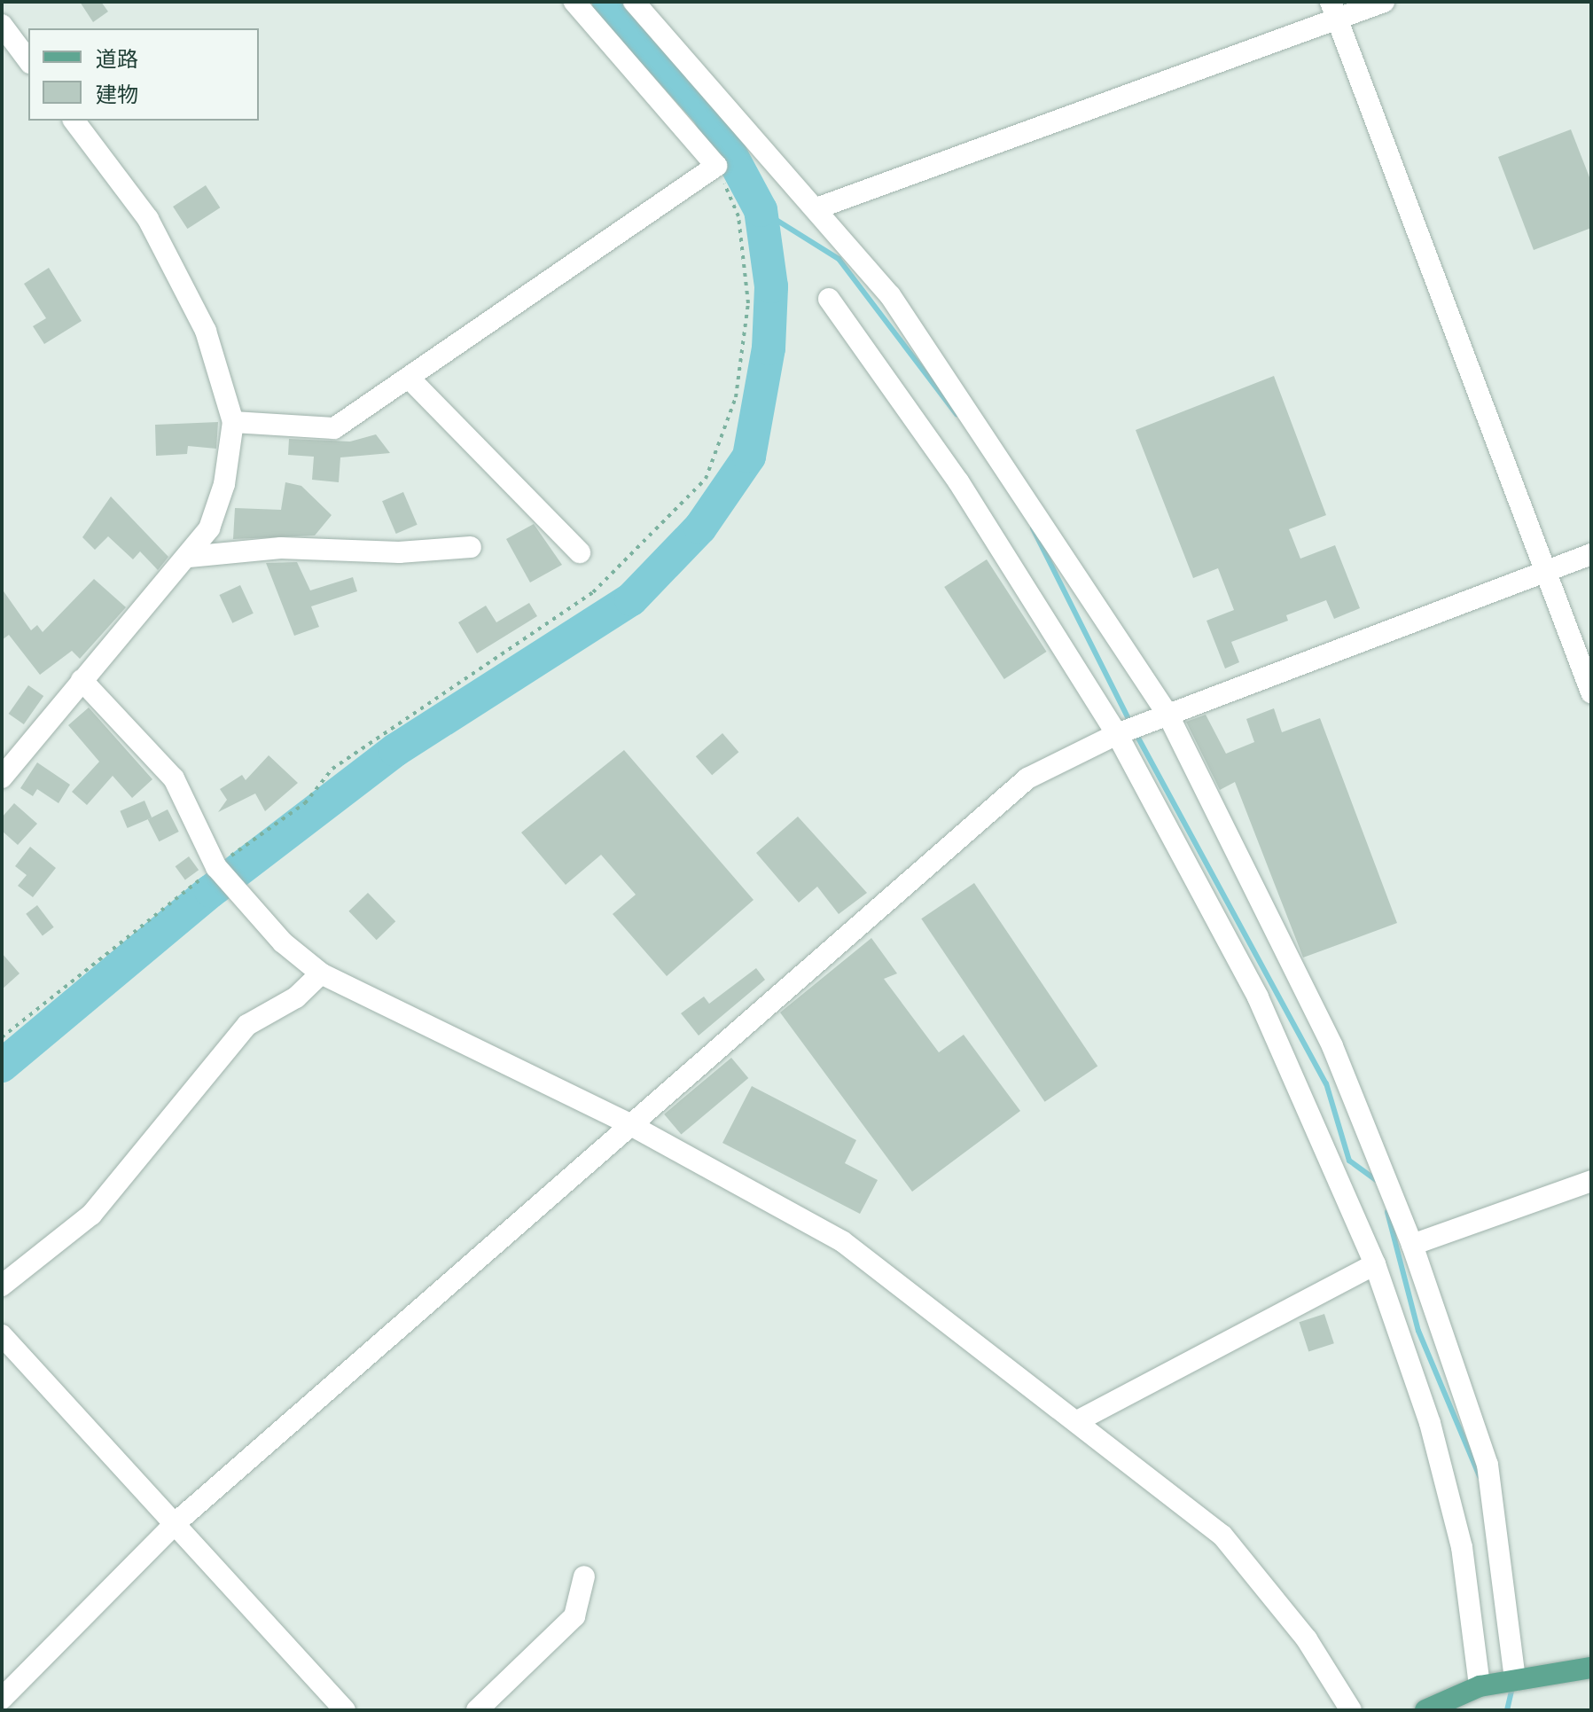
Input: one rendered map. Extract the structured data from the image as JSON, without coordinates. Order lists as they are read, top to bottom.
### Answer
{
  "legend": ["道路", "建物"]
}
